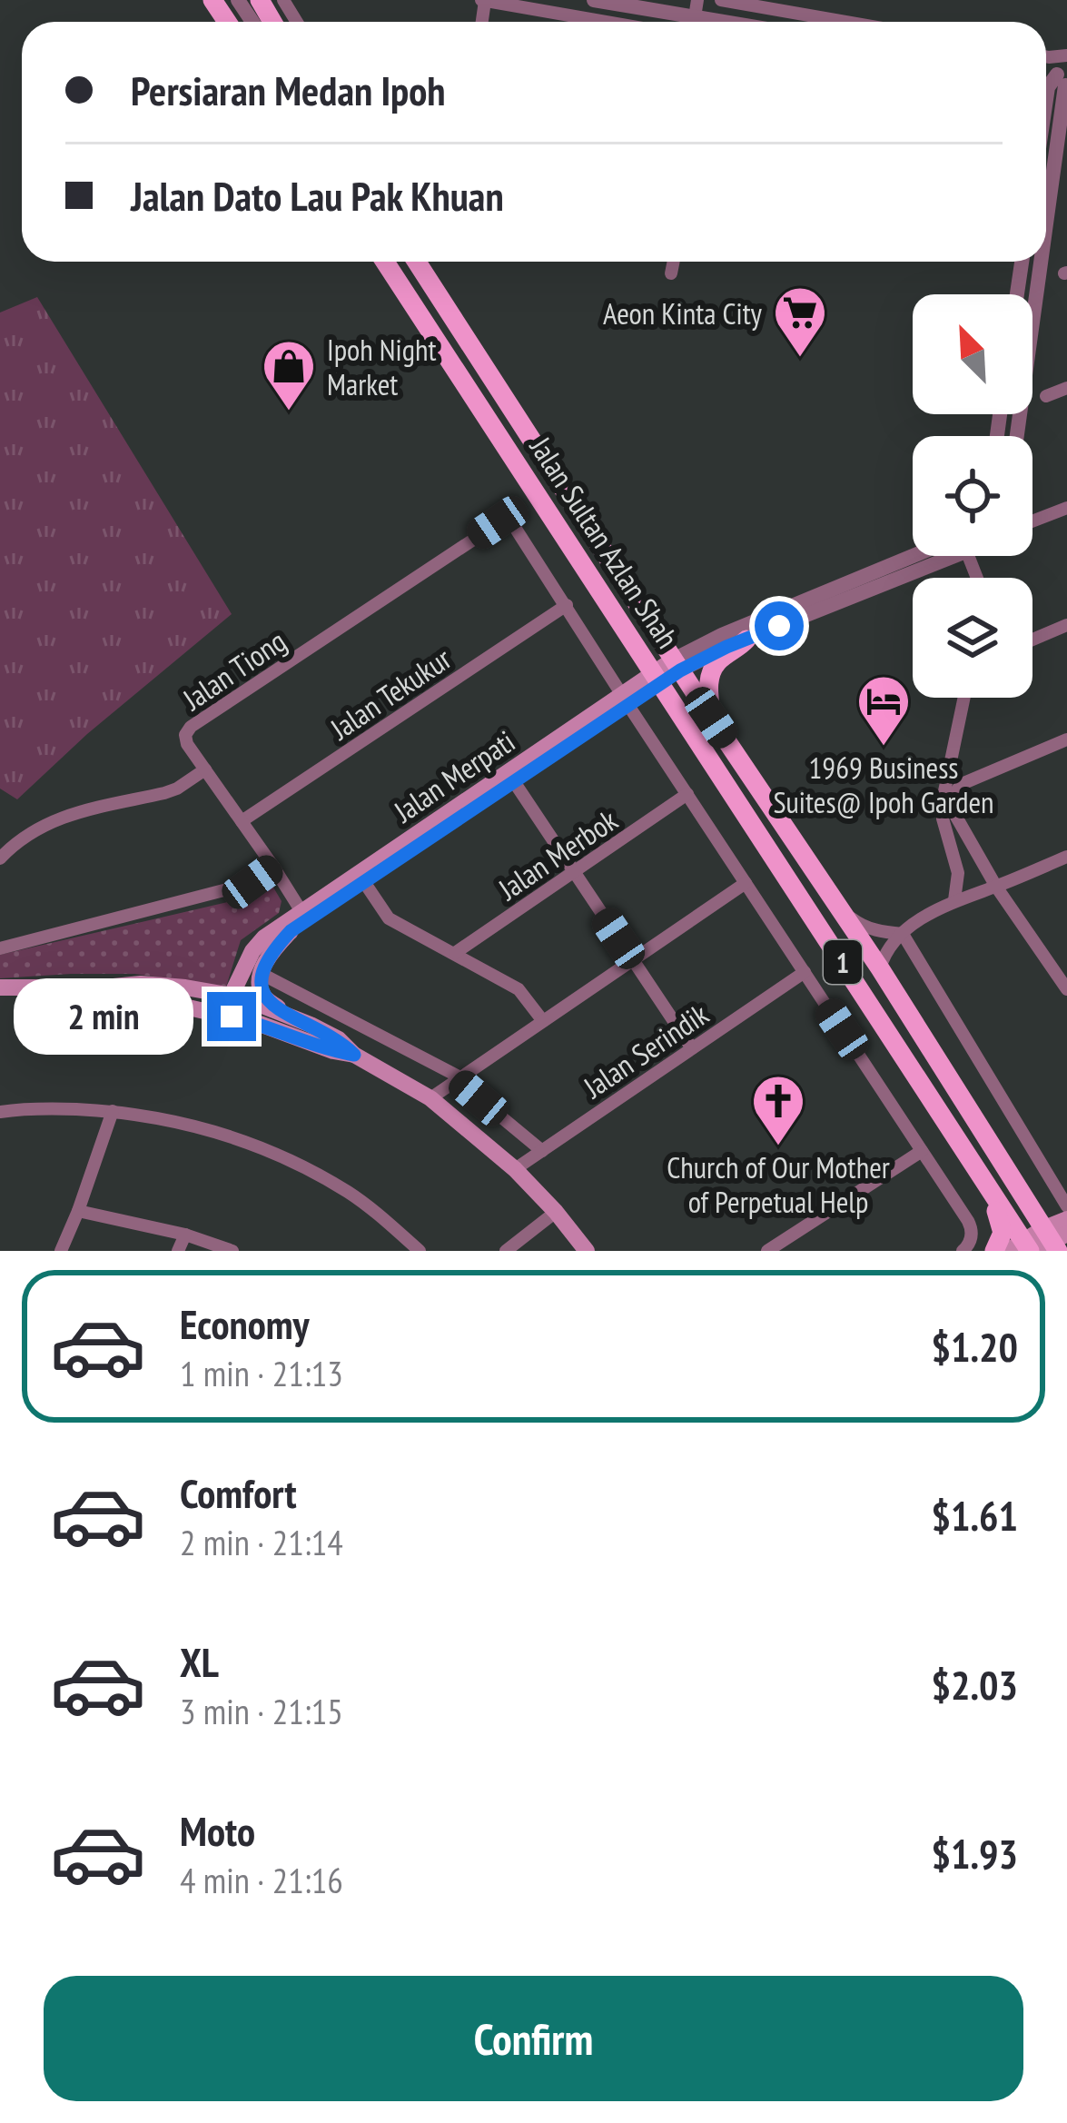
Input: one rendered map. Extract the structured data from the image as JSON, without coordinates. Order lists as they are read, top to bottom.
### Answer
{
  "streets": {
    "main road": ["Jalan Sultan Azlan Shah", "Jalan Merpati", "1"],
    "street": [
      "Jalan Tiong",
      "Jalan Tekukur",
      "Jalan Merbok",
      "Jalan Serindik"
    ]
  },
  "crossings": [
    ["Jalan Sultan Azlan Shah", "Jalan Merpati"],
    ["Jalan Tiong", "Jalan Tekukur"],
    ["Jalan Tiong", "Jalan Merpati"]
  ],
  "places": {
    "supermarket": ["Aeon Kinta City"],
    "shop": ["Ipoh Night Market"],
    "hotel": ["1969 Business Suites@ Ipoh Garden"],
    "church": ["Church of Our Mother of Perpetual Help"]
  },
  "north": "top left",
  "page": {
    "banner": ["Persiaran Medan Ipoh", "Jalan Dato Lau Pak Khuan"],
    "bubble": "2 min",
    "list": [
      {
        "name": "Economy",
        "note": "1 min · 21:13",
        "value": "$1.20"
      },
      {
        "name": "Comfort",
        "note": "2 min · 21:14",
        "value": "$1.61"
      },
      {
        "name": "XL",
        "note": "3 min · 21:15",
        "value": "$2.03"
      },
      {
        "name": "Moto",
        "note": "4 min · 21:16",
        "value": "$1.93"
      }
    ],
    "buttons": "Confirm"
  }
}
